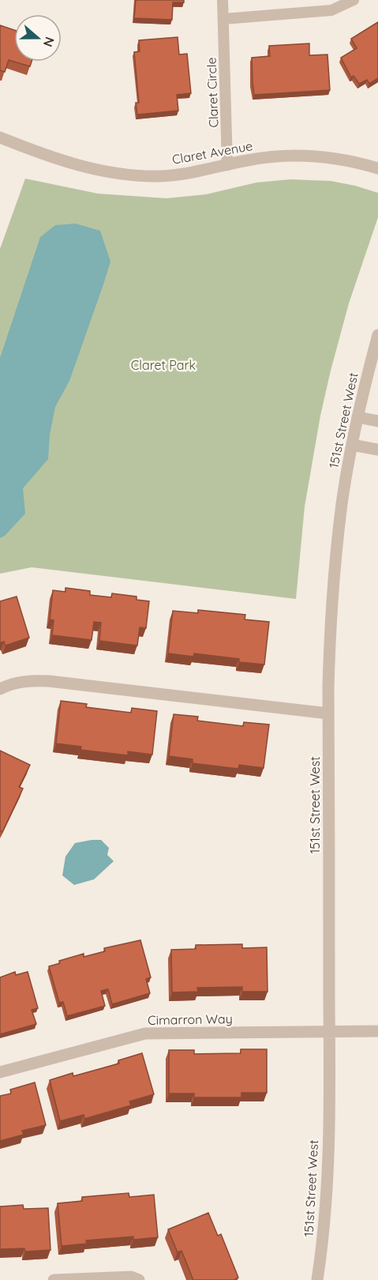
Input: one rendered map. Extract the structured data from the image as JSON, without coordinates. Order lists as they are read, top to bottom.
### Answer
{
  "streets": {
    "street": ["Claret Avenue", "151st Street West", "Cimarron Way"],
    "lane": ["Claret Circle"]
  },
  "crossings": [
    ["Claret Circle", "Claret Avenue"],
    ["151st Street West", "Cimarron Way"]
  ],
  "parks": ["Claret Park"],
  "north": "right"
}
